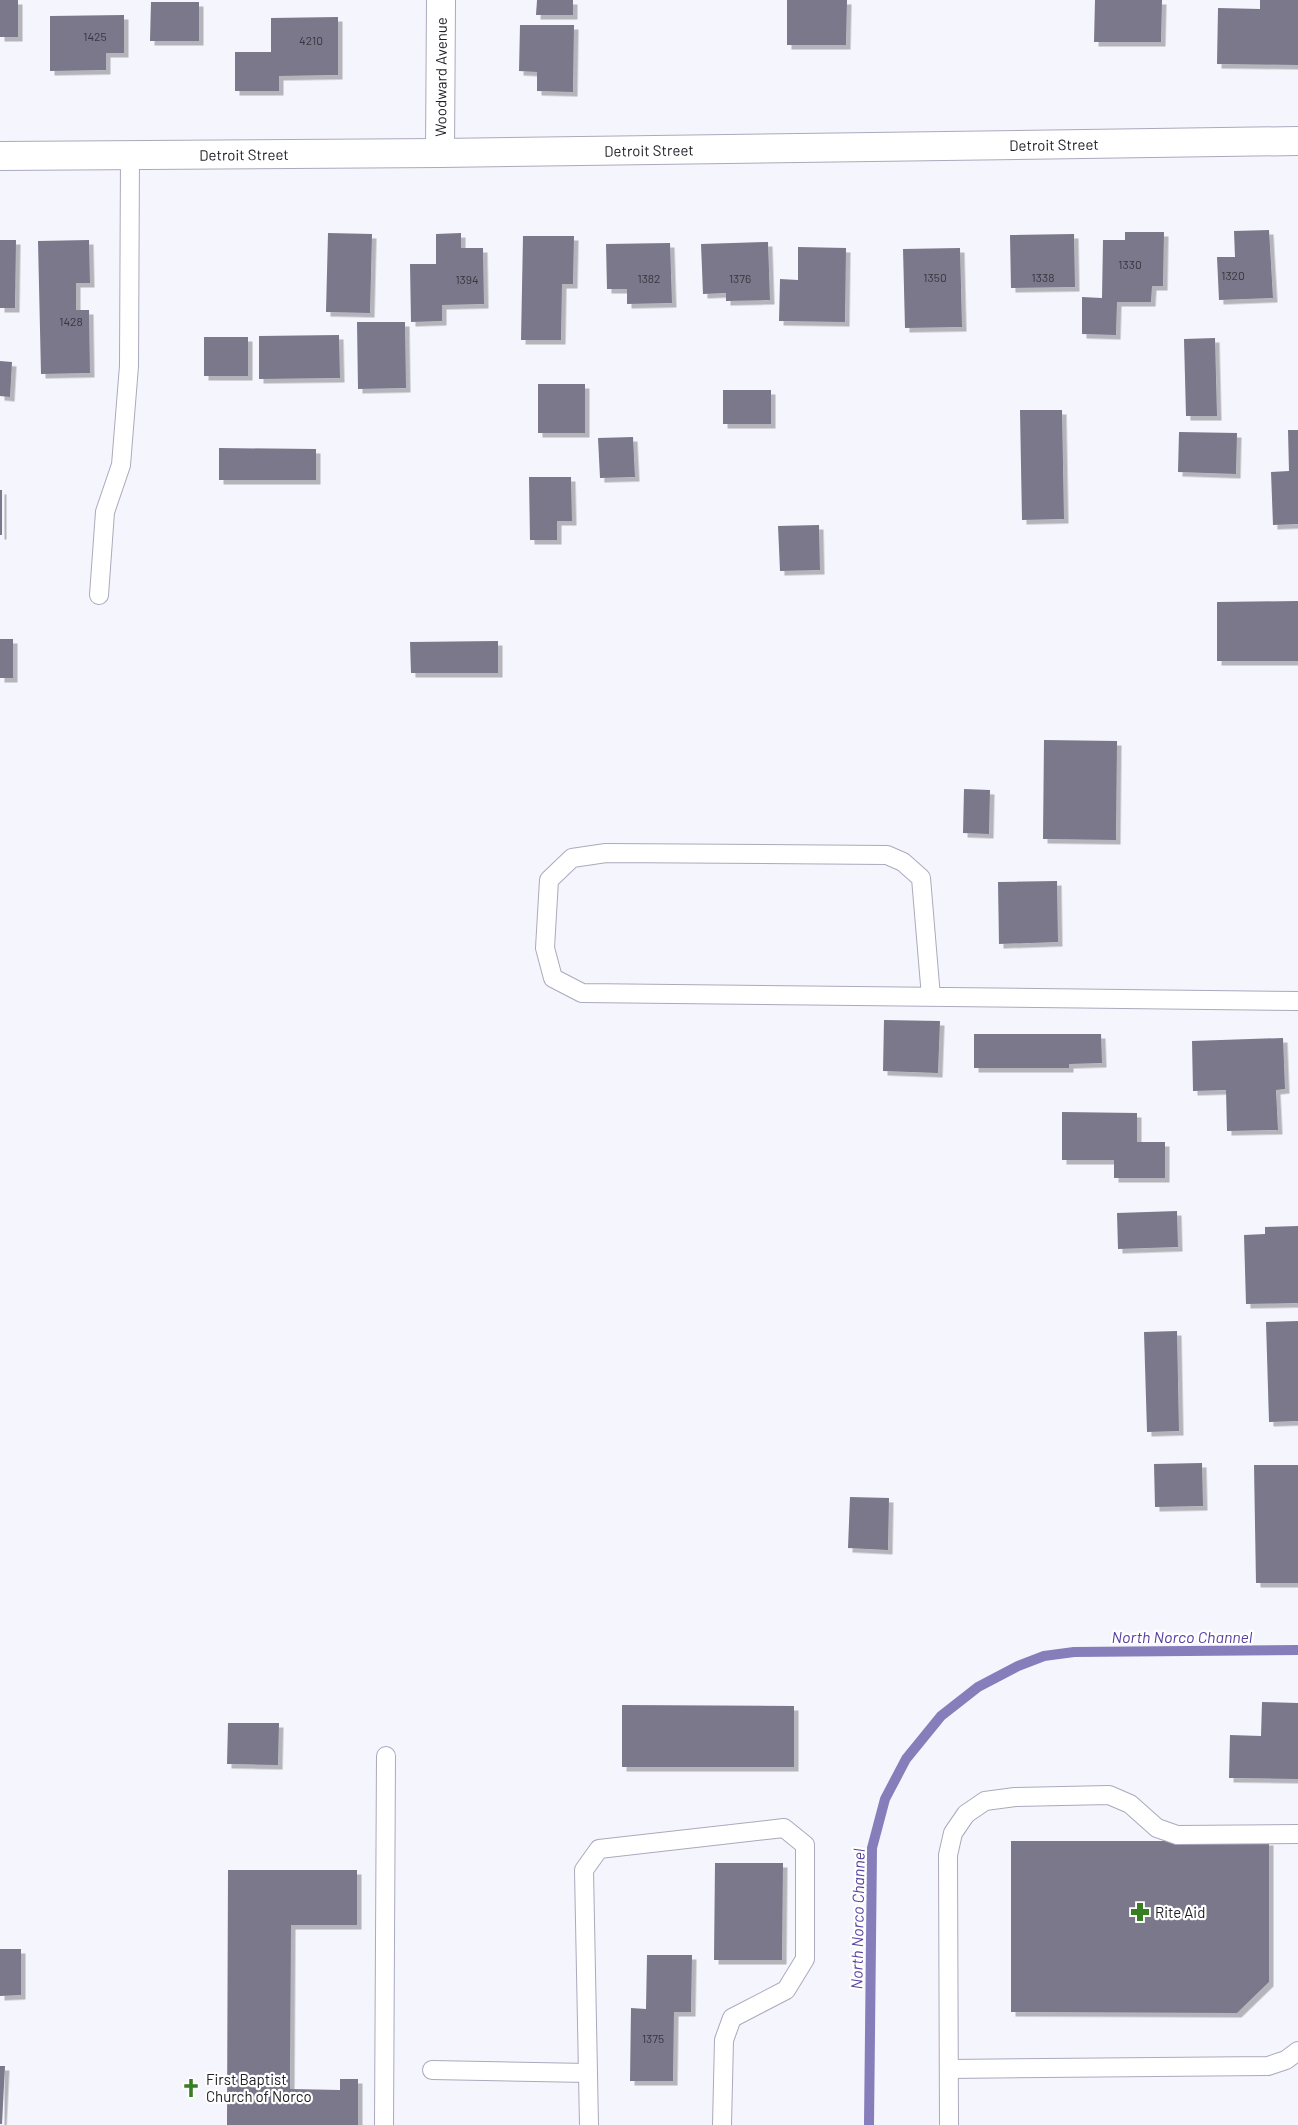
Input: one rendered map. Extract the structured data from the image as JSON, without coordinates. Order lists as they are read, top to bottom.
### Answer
{
  "streets": {
    "street": ["Woodward Avenue", "Detroit Street"]
  },
  "crossings": [
    ["Woodward Avenue", "Detroit Street"]
  ],
  "water": ["North Norco Channel"],
  "places": {
    "pharmacy": ["Rite Aid"],
    "church": ["First Baptist Church of Norco"]
  },
  "house_numbers": [
    "1425",
    "4210",
    "1330",
    "1320",
    "1350",
    "1338",
    "1382",
    "1376",
    "1394",
    "1428",
    "1375"
  ]
}
